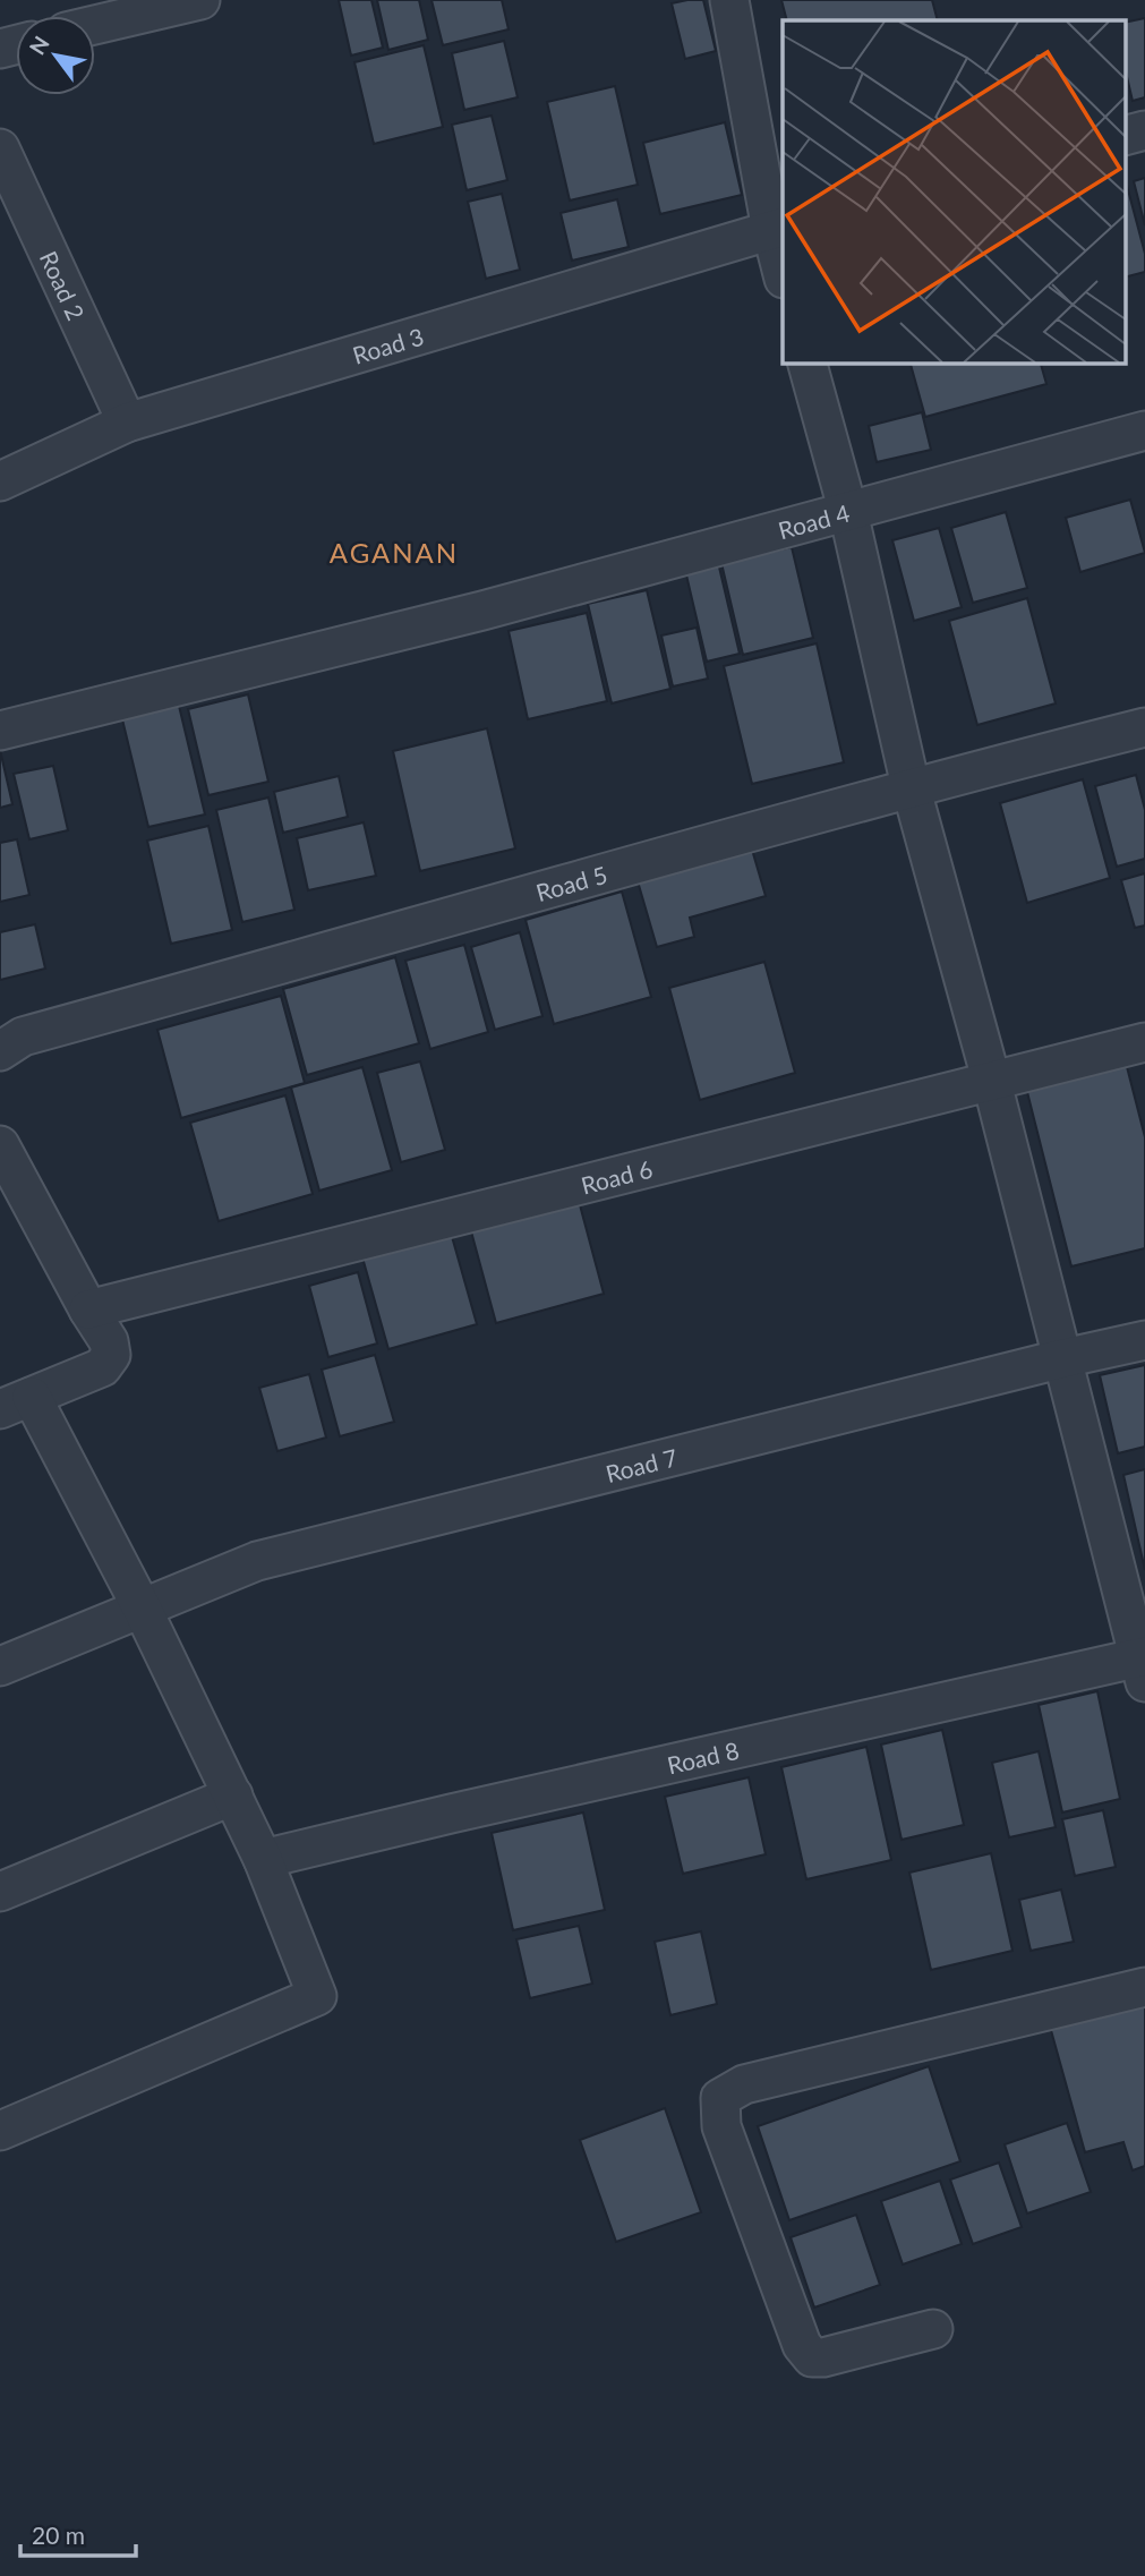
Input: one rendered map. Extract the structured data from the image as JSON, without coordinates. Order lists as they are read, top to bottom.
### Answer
{
  "streets": {
    "street": [
      "Road 2",
      "Road 3",
      "Road 4",
      "Road 5",
      "Road 6",
      "Road 7",
      "Road 8"
    ]
  },
  "crossings": [
    ["Road 2", "Road 3"]
  ],
  "districts": ["AGANAN"],
  "scale_bar": "20 m",
  "north": "top left"
}
